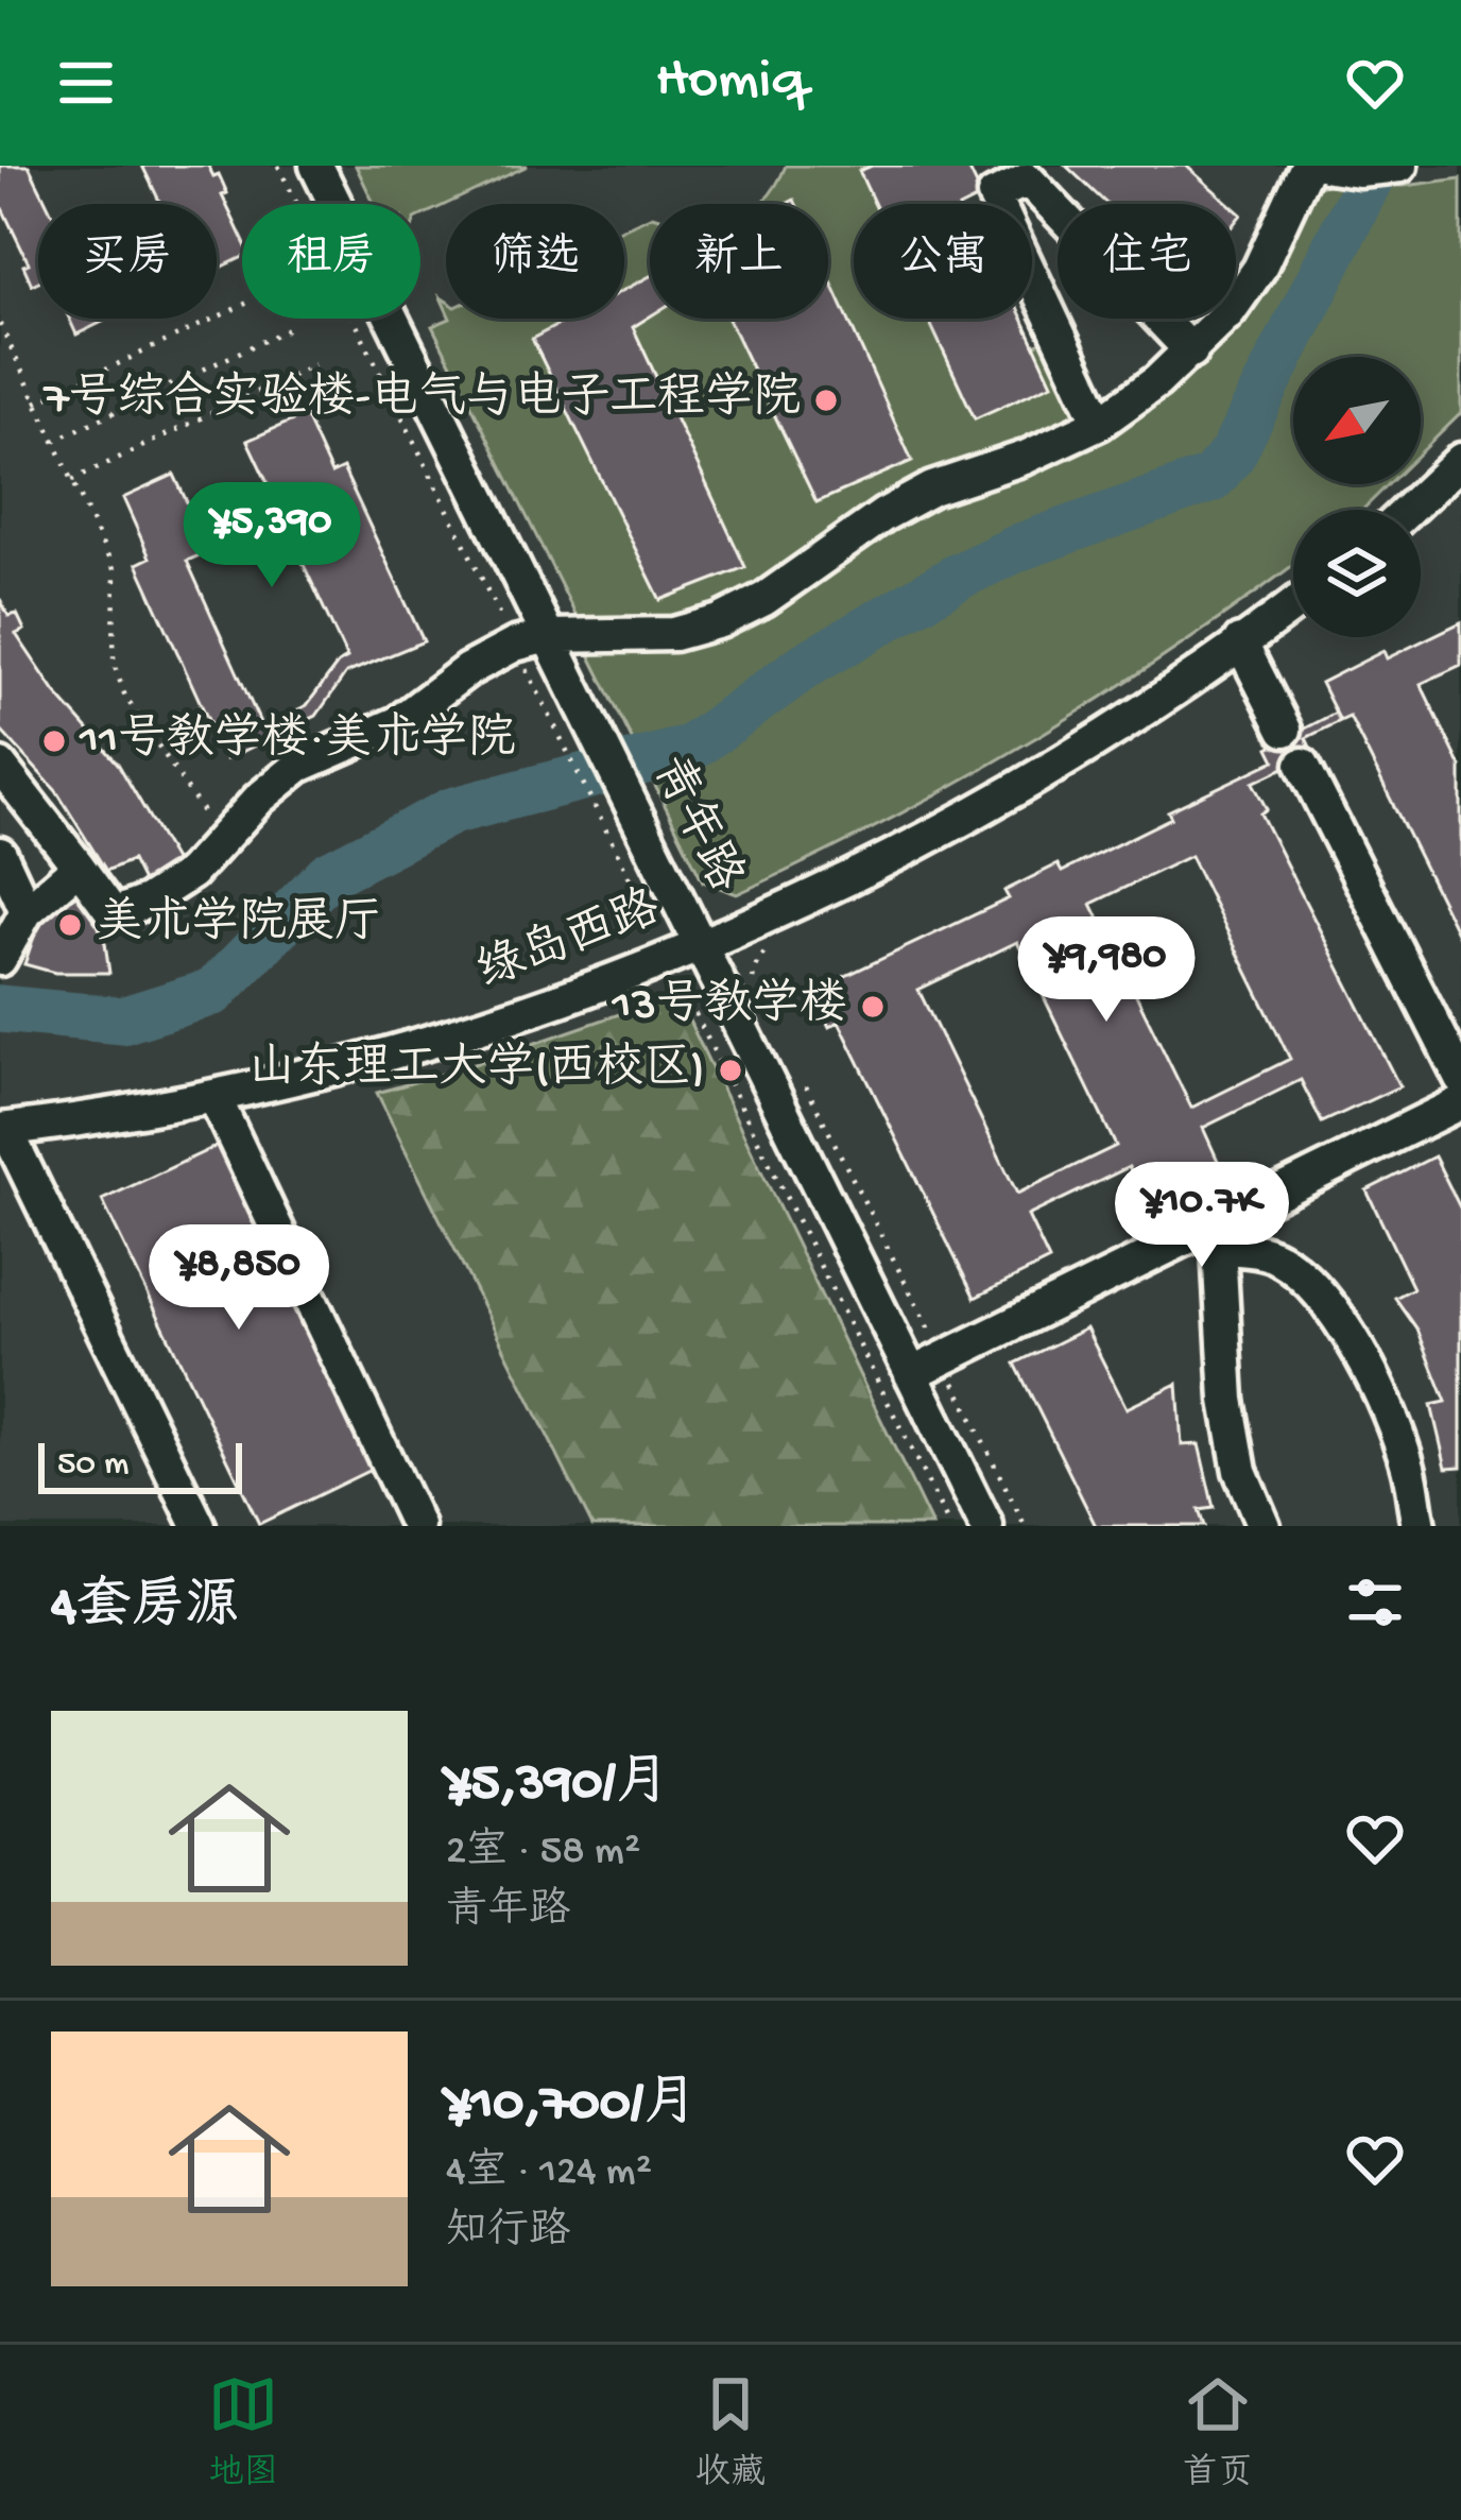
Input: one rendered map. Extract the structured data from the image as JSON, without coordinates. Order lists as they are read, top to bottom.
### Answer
{
  "streets": {
    "street": ["青年路", "绿岛西路"]
  },
  "crossings": [
    ["青年路", "绿岛西路"]
  ],
  "places": [
    "7号综合实验楼-电气与电子工程学院",
    "11号教学楼·美术学院",
    "美术学院展厅",
    "13号教学楼",
    "山东理工大学(西校区)"
  ],
  "scale_bar": "50 m",
  "north": "bottom left",
  "page": {
    "header": "Homiq",
    "chip": [
      "买房",
      "租房",
      "筛选",
      "新上",
      "公寓",
      "住宅"
    ],
    "price": [
      "¥5,390",
      "¥9,980",
      "¥10.7K",
      "¥8,850"
    ],
    "scale": "50 m",
    "heading": "4套房源",
    "list": [
      {
        "name": "¥5,390/月",
        "note": "2室 · 58 m² · 青年路"
      },
      {
        "name": "¥10,700/月",
        "note": "4室 · 124 m² · 知行路"
      }
    ],
    "tabs": ["地图", "收藏", "首页"]
  }
}
